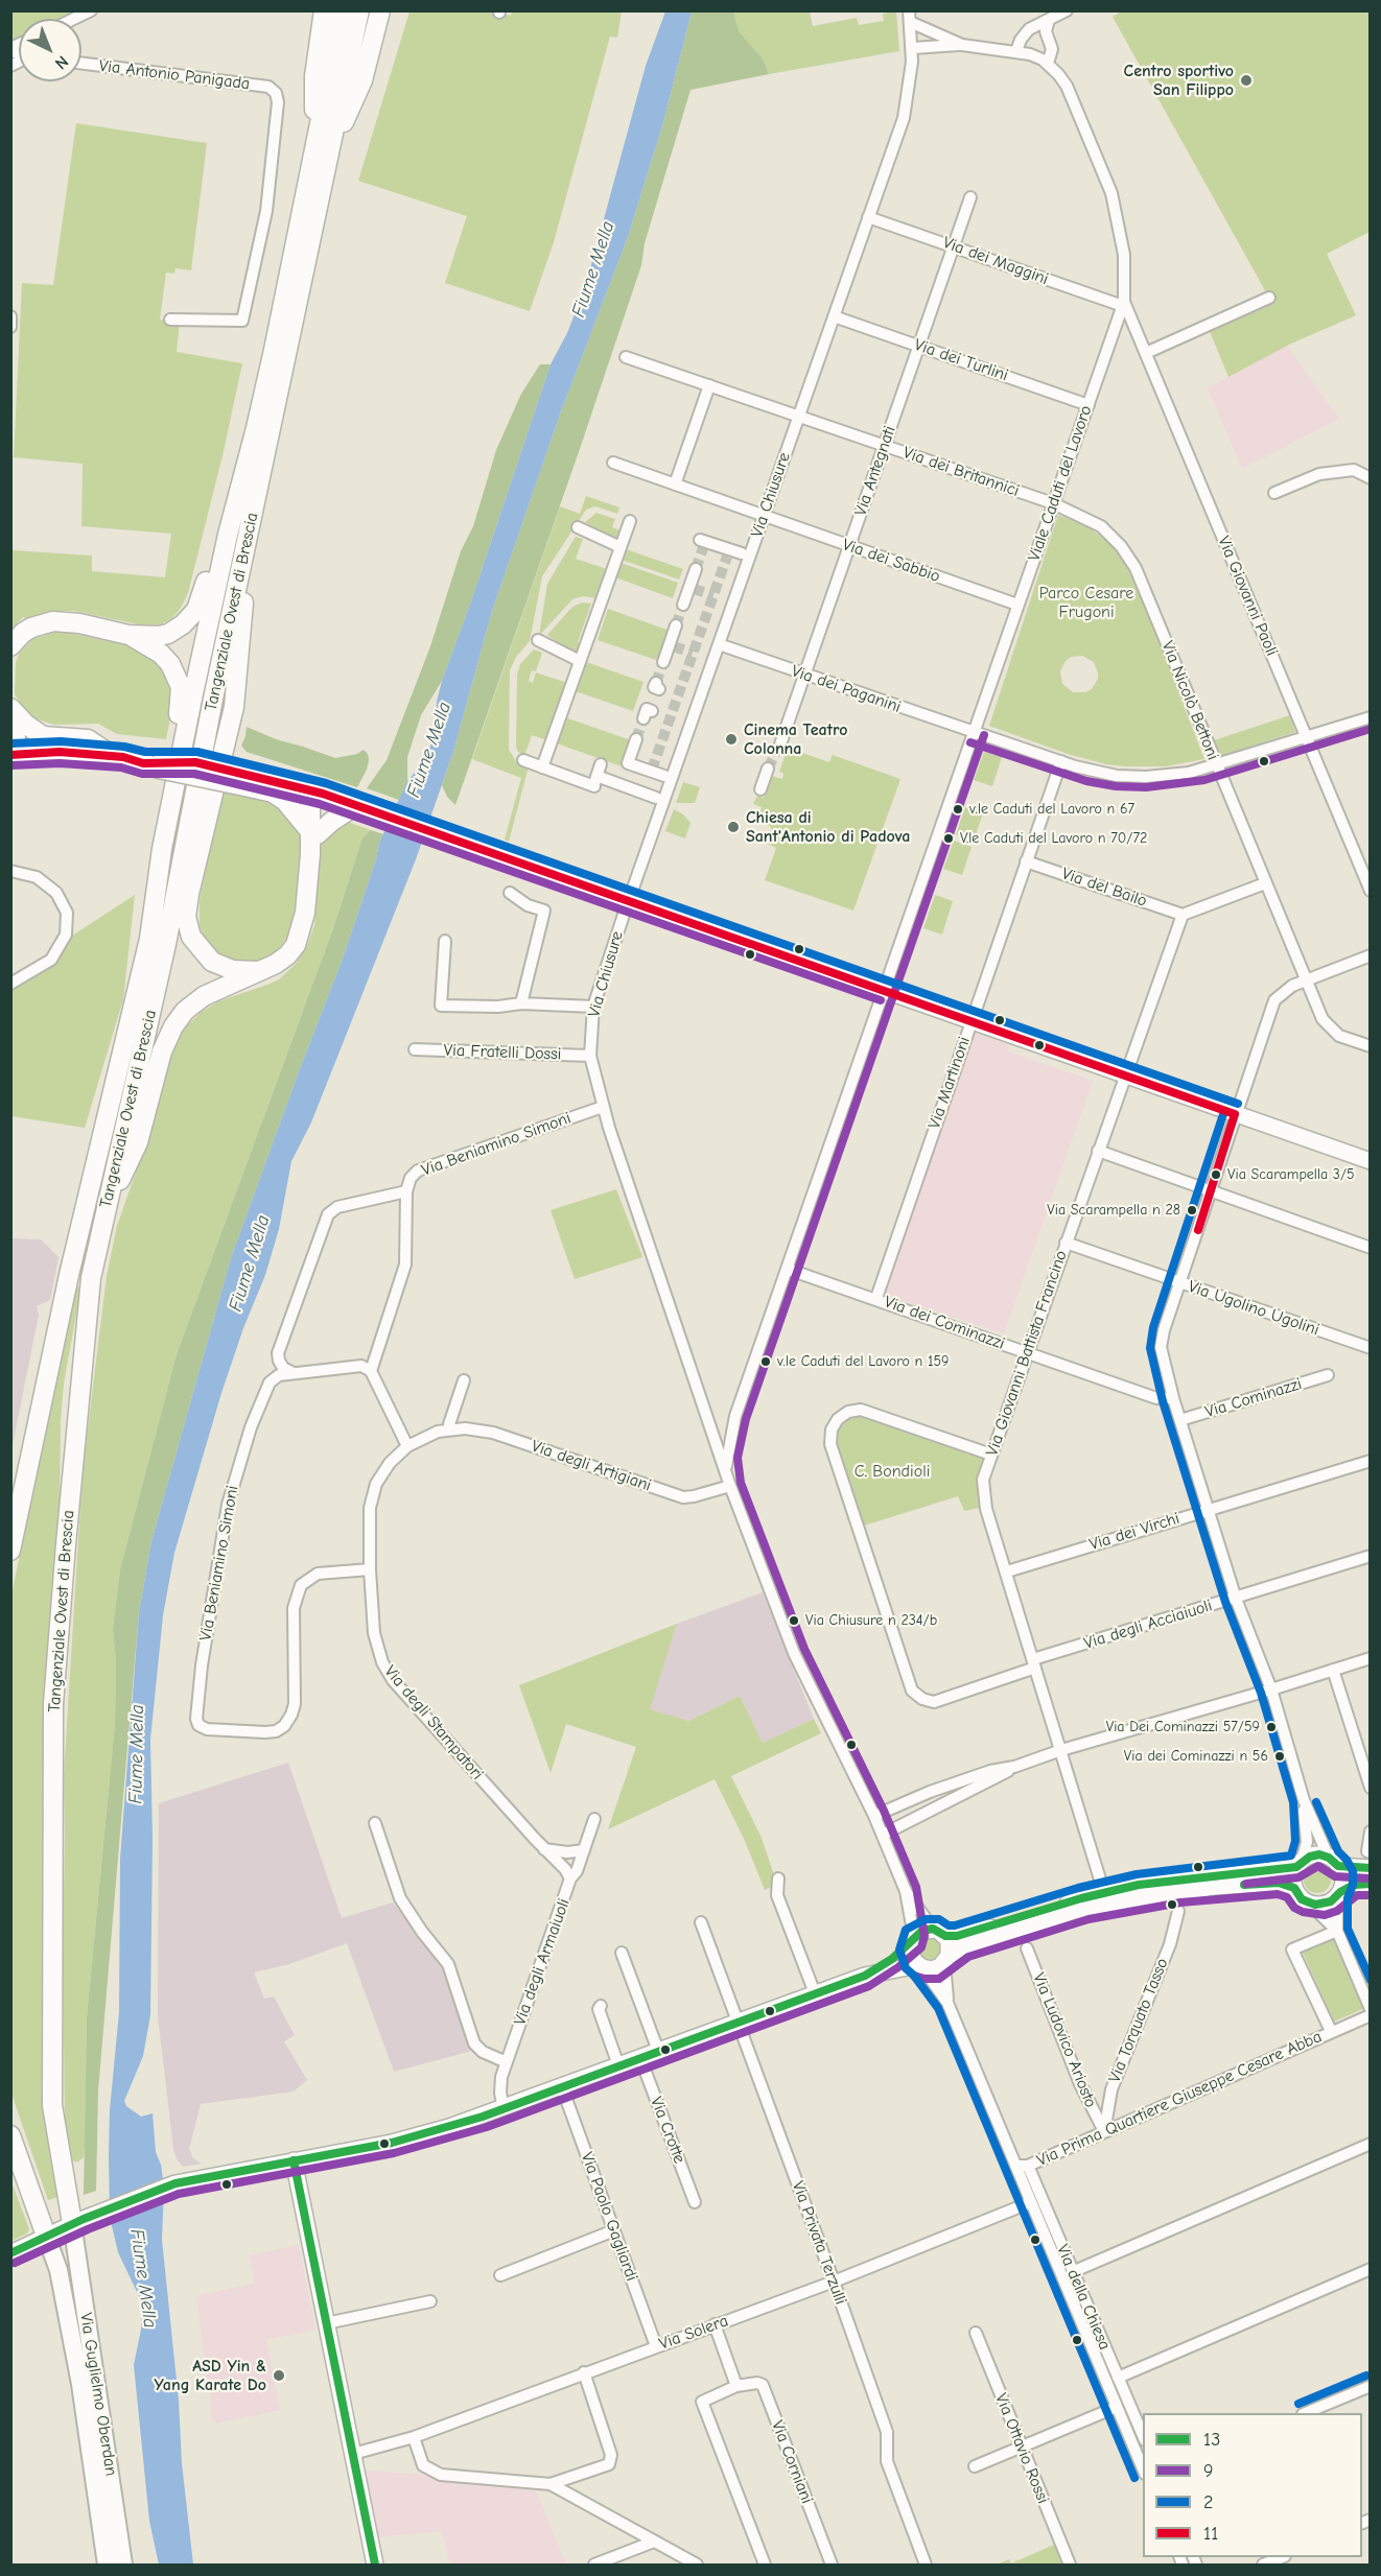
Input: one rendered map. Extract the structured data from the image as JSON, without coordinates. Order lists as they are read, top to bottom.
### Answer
{
  "streets": {
    "highway": ["Tangenziale Ovest di Brescia"],
    "main road": ["Via Guglielmo Oberdan"],
    "street": [
      "Via Antonio Panigada",
      "Via dei Maggini",
      "Via dei Turlini",
      "Via Antegnati",
      "Via dei Britannici",
      "Viale Caduti del Lavoro",
      "Via Chiusure",
      "Via dei Sabbio",
      "Via Giovanni Paoli",
      "Via dei Paganini",
      "Via Nicolò Bettoni",
      "Via del Bailo",
      "Via Fratelli Dossi",
      "Via Martinoni",
      "Via Beniamino Simoni",
      "Via Ugolino Ugolini",
      "Via dei Cominazzi",
      "Via Giovanni Battista Francino",
      "Via Cominazzi",
      "Via degli Artigiani",
      "Via dei Virchi",
      "Via degli Acciaiuoli",
      "Via degli Stampatori",
      "Via degli Armaiuoli",
      "Via Torquato Tasso",
      "Via Ludovico Ariosto",
      "Via Prima Quartiere Giuseppe Cesare Abba",
      "Via Crotte",
      "Via Paolo Gagliardi",
      "Via Privata Terzulli",
      "Via della Chiesa",
      "Via Solera",
      "Via Ottavio Rossi",
      "Via Corniani"
    ]
  },
  "crossings": [
    ["Via dei Maggini", "Via Antegnati"],
    ["Via dei Maggini", "Viale Caduti del Lavoro"],
    ["Via dei Maggini", "Via Chiusure"],
    ["Via dei Maggini", "Via Giovanni Paoli"],
    ["Via dei Turlini", "Via Antegnati"],
    ["Via dei Turlini", "Viale Caduti del Lavoro"],
    ["Via dei Turlini", "Via Chiusure"],
    ["Via Antegnati", "Via dei Britannici"],
    ["Via Antegnati", "Via dei Sabbio"],
    ["Via Antegnati", "Via dei Paganini"],
    ["Via dei Britannici", "Viale Caduti del Lavoro"],
    ["Via dei Britannici", "Via Chiusure"],
    ["Via dei Britannici", "Via Nicolò Bettoni"],
    ["Viale Caduti del Lavoro", "Via Chiusure"],
    ["Viale Caduti del Lavoro", "Via dei Sabbio"],
    ["Viale Caduti del Lavoro", "Via Giovanni Paoli"],
    ["Viale Caduti del Lavoro", "Via dei Paganini"],
    ["Viale Caduti del Lavoro", "Via Nicolò Bettoni"],
    ["Viale Caduti del Lavoro", "Via dei Cominazzi"],
    ["Via Chiusure", "Via dei Sabbio"],
    ["Via Chiusure", "Via dei Paganini"],
    ["Via Chiusure", "Via Fratelli Dossi"],
    ["Via Chiusure", "Via Beniamino Simoni"],
    ["Via Chiusure", "Via degli Artigiani"],
    ["Via Chiusure", "Via della Chiesa"],
    ["Via Giovanni Paoli", "Via dei Paganini"],
    ["Tangenziale Ovest di Brescia", "Via Guglielmo Oberdan"],
    ["Via dei Paganini", "Via Nicolò Bettoni"],
    ["Via dei Paganini", "Via Martinoni"],
    ["Via del Bailo", "Via Martinoni"],
    ["Via del Bailo", "Via Giovanni Battista Francino"],
    ["Via Martinoni", "Via dei Cominazzi"],
    ["Via Beniamino Simoni", "Via degli Stampatori"],
    ["Via Ugolino Ugolini", "Via Giovanni Battista Francino"],
    ["Via dei Cominazzi", "Via Giovanni Battista Francino"],
    ["Via Giovanni Battista Francino", "Via dei Virchi"],
    ["Via Giovanni Battista Francino", "Via degli Acciaiuoli"],
    ["Via degli Artigiani", "Via degli Stampatori"],
    ["Via degli Stampatori", "Via degli Armaiuoli"],
    ["Via Torquato Tasso", "Via Ludovico Ariosto"],
    ["Via Torquato Tasso", "Via Prima Quartiere Giuseppe Cesare Abba"],
    ["Via Ludovico Ariosto", "Via Prima Quartiere Giuseppe Cesare Abba"],
    ["Via Prima Quartiere Giuseppe Cesare Abba", "Via della Chiesa"],
    ["Via Paolo Gagliardi", "Via Solera"],
    ["Via Privata Terzulli", "Via Solera"],
    ["Via della Chiesa", "Via Solera"]
  ],
  "water": ["Fiume Mella"],
  "parks": ["Parco Cesare Frugoni", "C. Bondioli"],
  "places": [
    "Centro sportivo San Filippo",
    "Cinema Teatro Colonna",
    "v.le Caduti del Lavoro n 67",
    "Chiesa di Sant'Antonio di Padova",
    "V.le Caduti del Lavoro n 70/72",
    "Via Scarampella 3/5",
    "Via Scarampella n 28",
    "v.le Caduti del Lavoro n 159",
    "Via Chiusure n 234/b",
    "Via Dei Cominazzi 57/59",
    "Via dei Cominazzi n 56",
    "ASD Yin & Yang Karate Do"
  ],
  "lines": [
    "transit line 9",
    "transit line 2",
    "transit line 11",
    "transit line 13"
  ],
  "legend": [
    "13",
    "9",
    "2",
    "11"
  ],
  "north": "bottom right"
}
